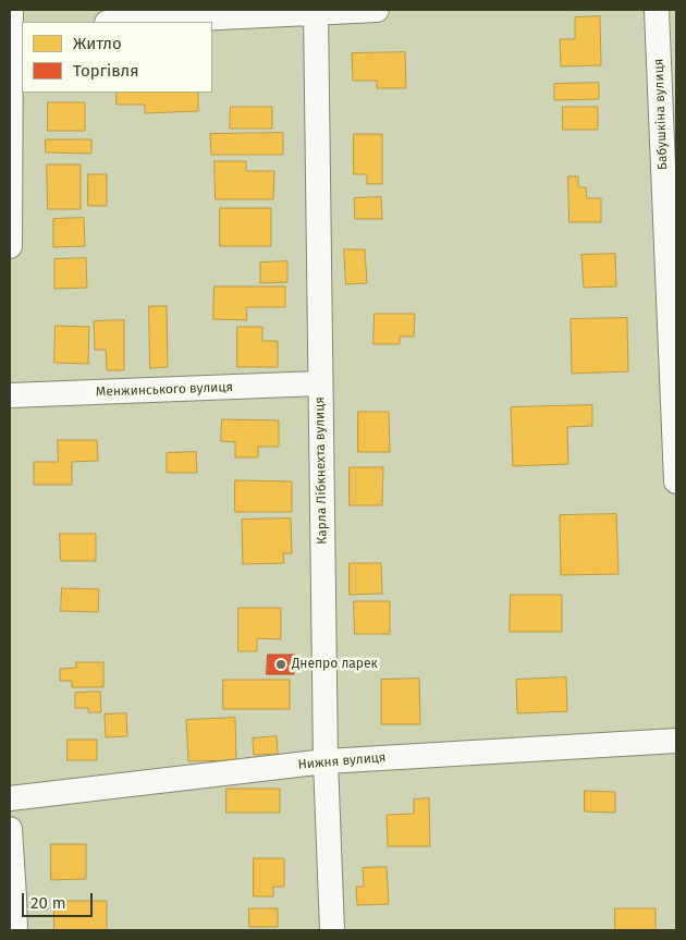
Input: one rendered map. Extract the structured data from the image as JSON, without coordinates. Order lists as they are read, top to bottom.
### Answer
{
  "streets": {
    "street": [
      "Бабушкіна вулиця",
      "Менжинського вулиця",
      "Карла Лібкнехта вулиця",
      "Нижня вулиця"
    ]
  },
  "crossings": [
    ["Менжинського вулиця", "Карла Лібкнехта вулиця"],
    ["Карла Лібкнехта вулиця", "Нижня вулиця"]
  ],
  "places": ["Днепро ларек"],
  "legend": ["Житло", "Торгівля"],
  "scale_bar": "20 m"
}
